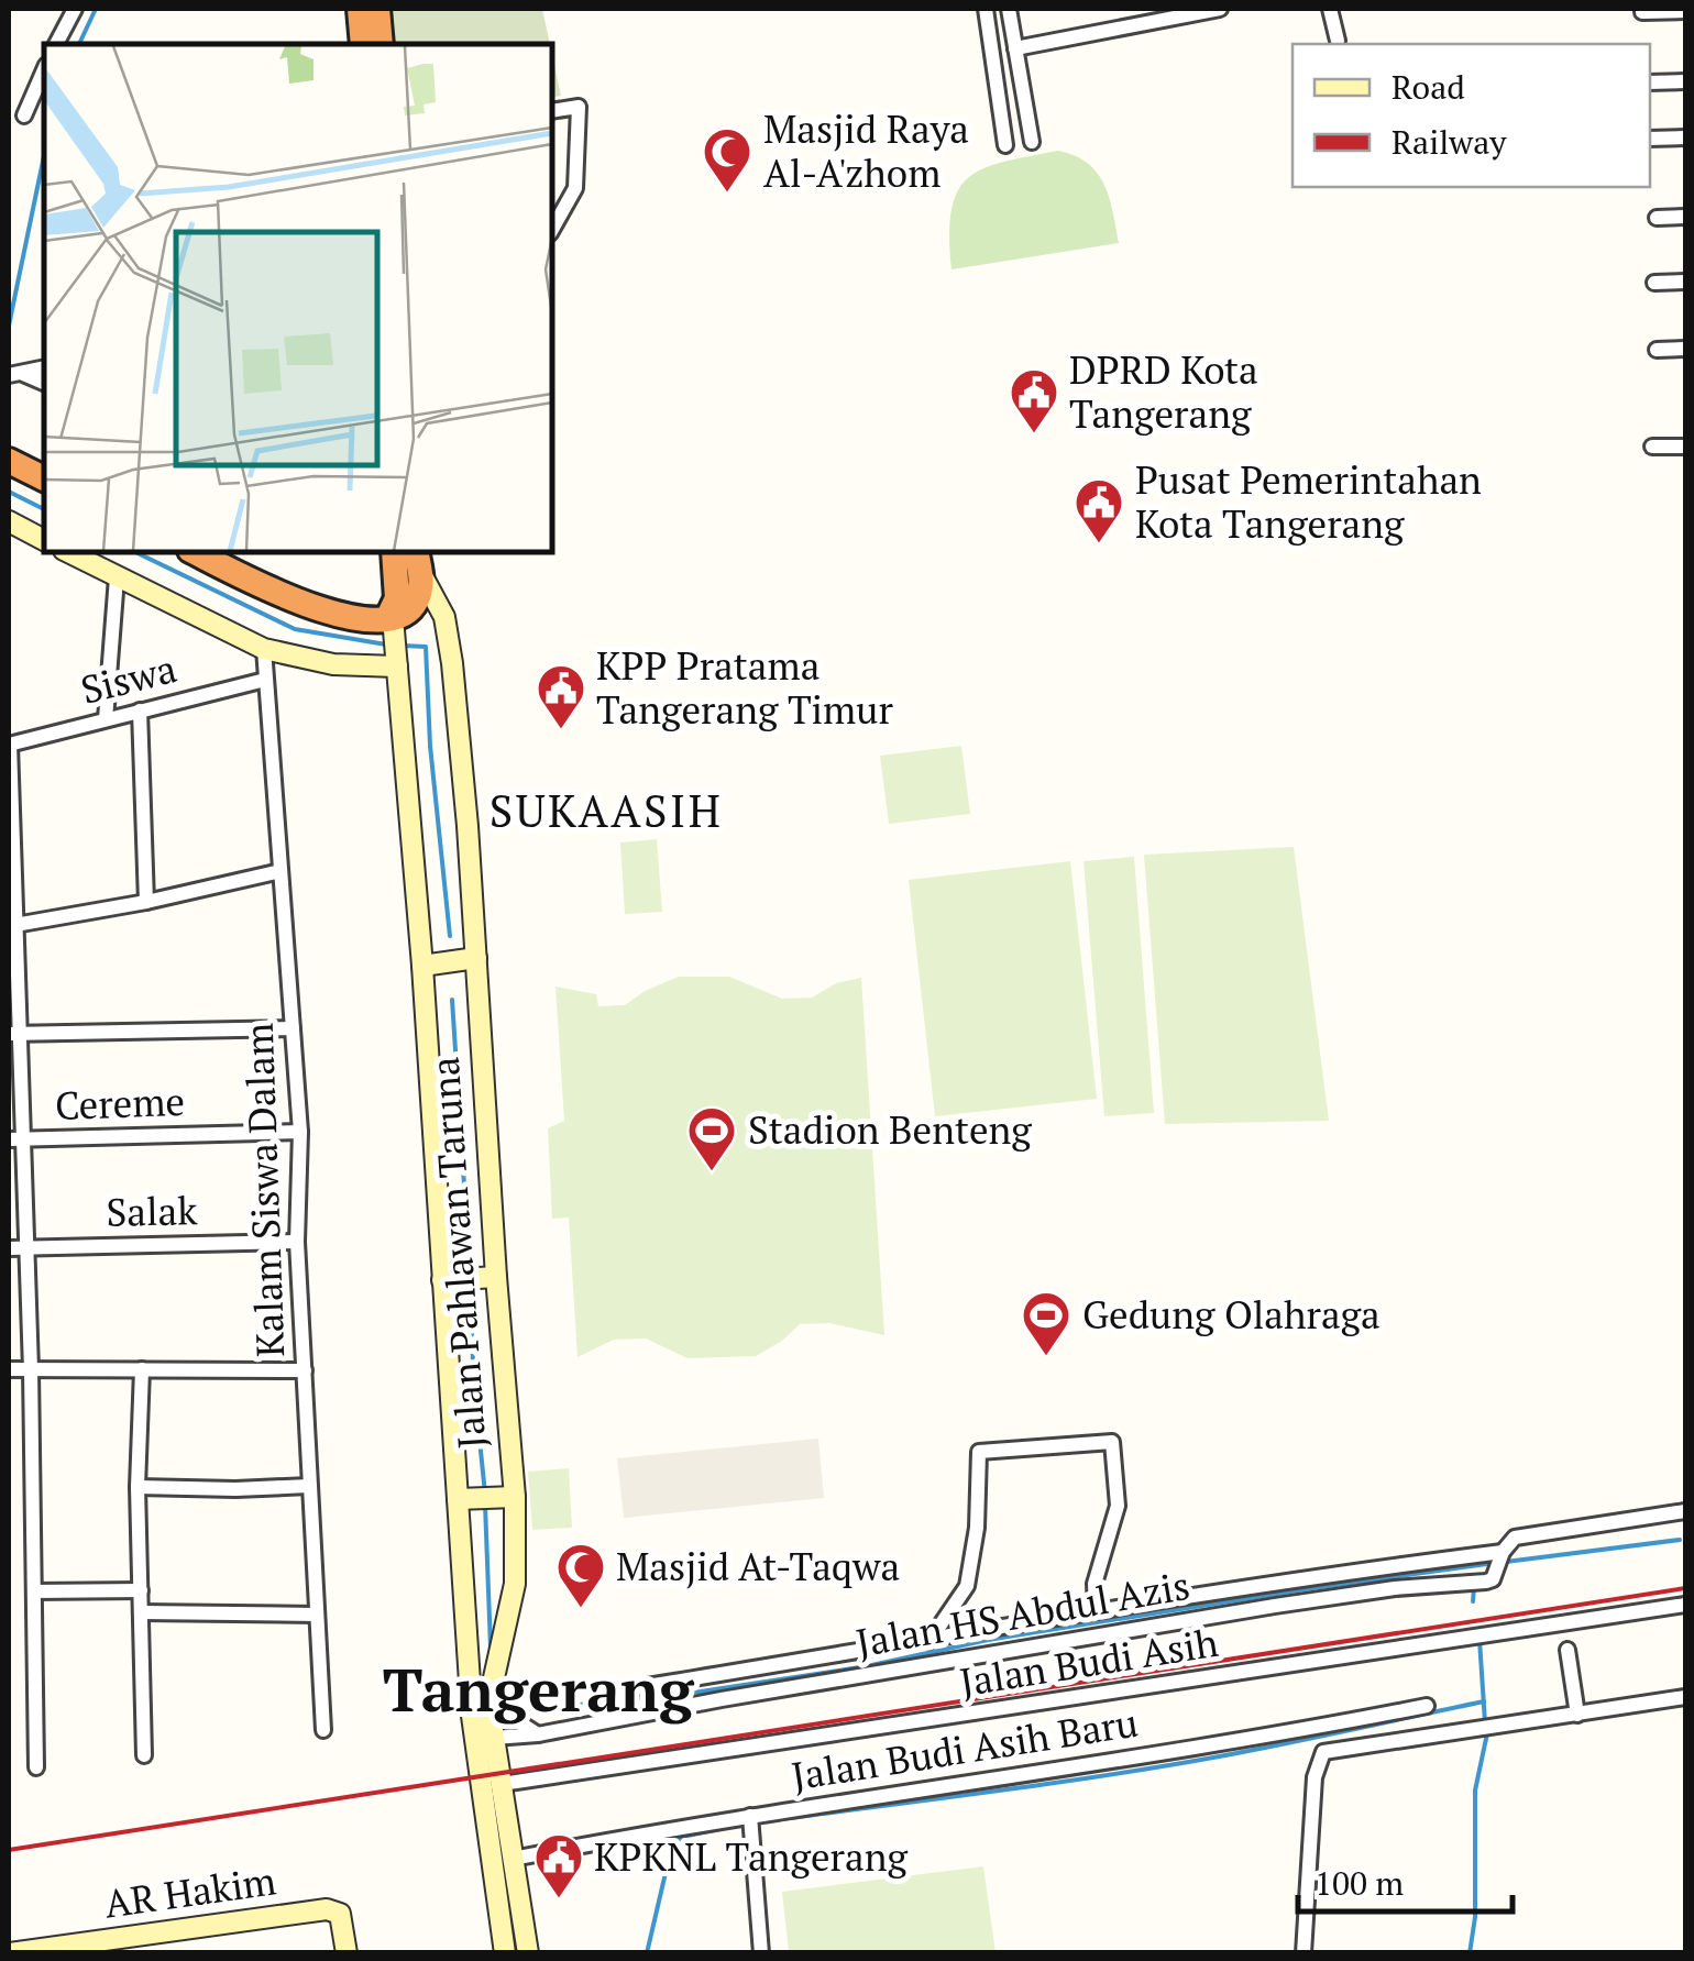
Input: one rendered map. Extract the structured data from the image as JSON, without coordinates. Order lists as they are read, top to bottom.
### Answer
{
  "streets": {
    "main road": ["Jalan Pahlawan Taruna", "AR Hakim"],
    "street": [
      "Siswa",
      "Cereme",
      "Kalam Siswa Dalam",
      "Salak",
      "Jalan HS Abdul Azis",
      "Jalan Budi Asih",
      "Jalan Budi Asih Baru"
    ]
  },
  "crossings": [
    ["Siswa", "Kalam Siswa Dalam"],
    ["Cereme", "Kalam Siswa Dalam"],
    ["Kalam Siswa Dalam", "Salak"],
    ["Jalan Pahlawan Taruna", "Jalan HS Abdul Azis"],
    ["Jalan Pahlawan Taruna", "Jalan Budi Asih"],
    ["Jalan Pahlawan Taruna", "Jalan Budi Asih Baru"]
  ],
  "districts": ["SUKAASIH", "Tangerang"],
  "places": {
    "mosque": ["Masjid Raya Al-A'zhom", "Masjid At-Taqwa"],
    "public building": [
      "DPRD Kota Tangerang",
      "Pusat Pemerintahan Kota Tangerang",
      "KPP Pratama Tangerang Timur",
      "KPKNL Tangerang"
    ],
    "sports": ["Stadion Benteng", "Gedung Olahraga"]
  },
  "legend": ["Road", "Railway"],
  "scale_bar": "100 m"
}
